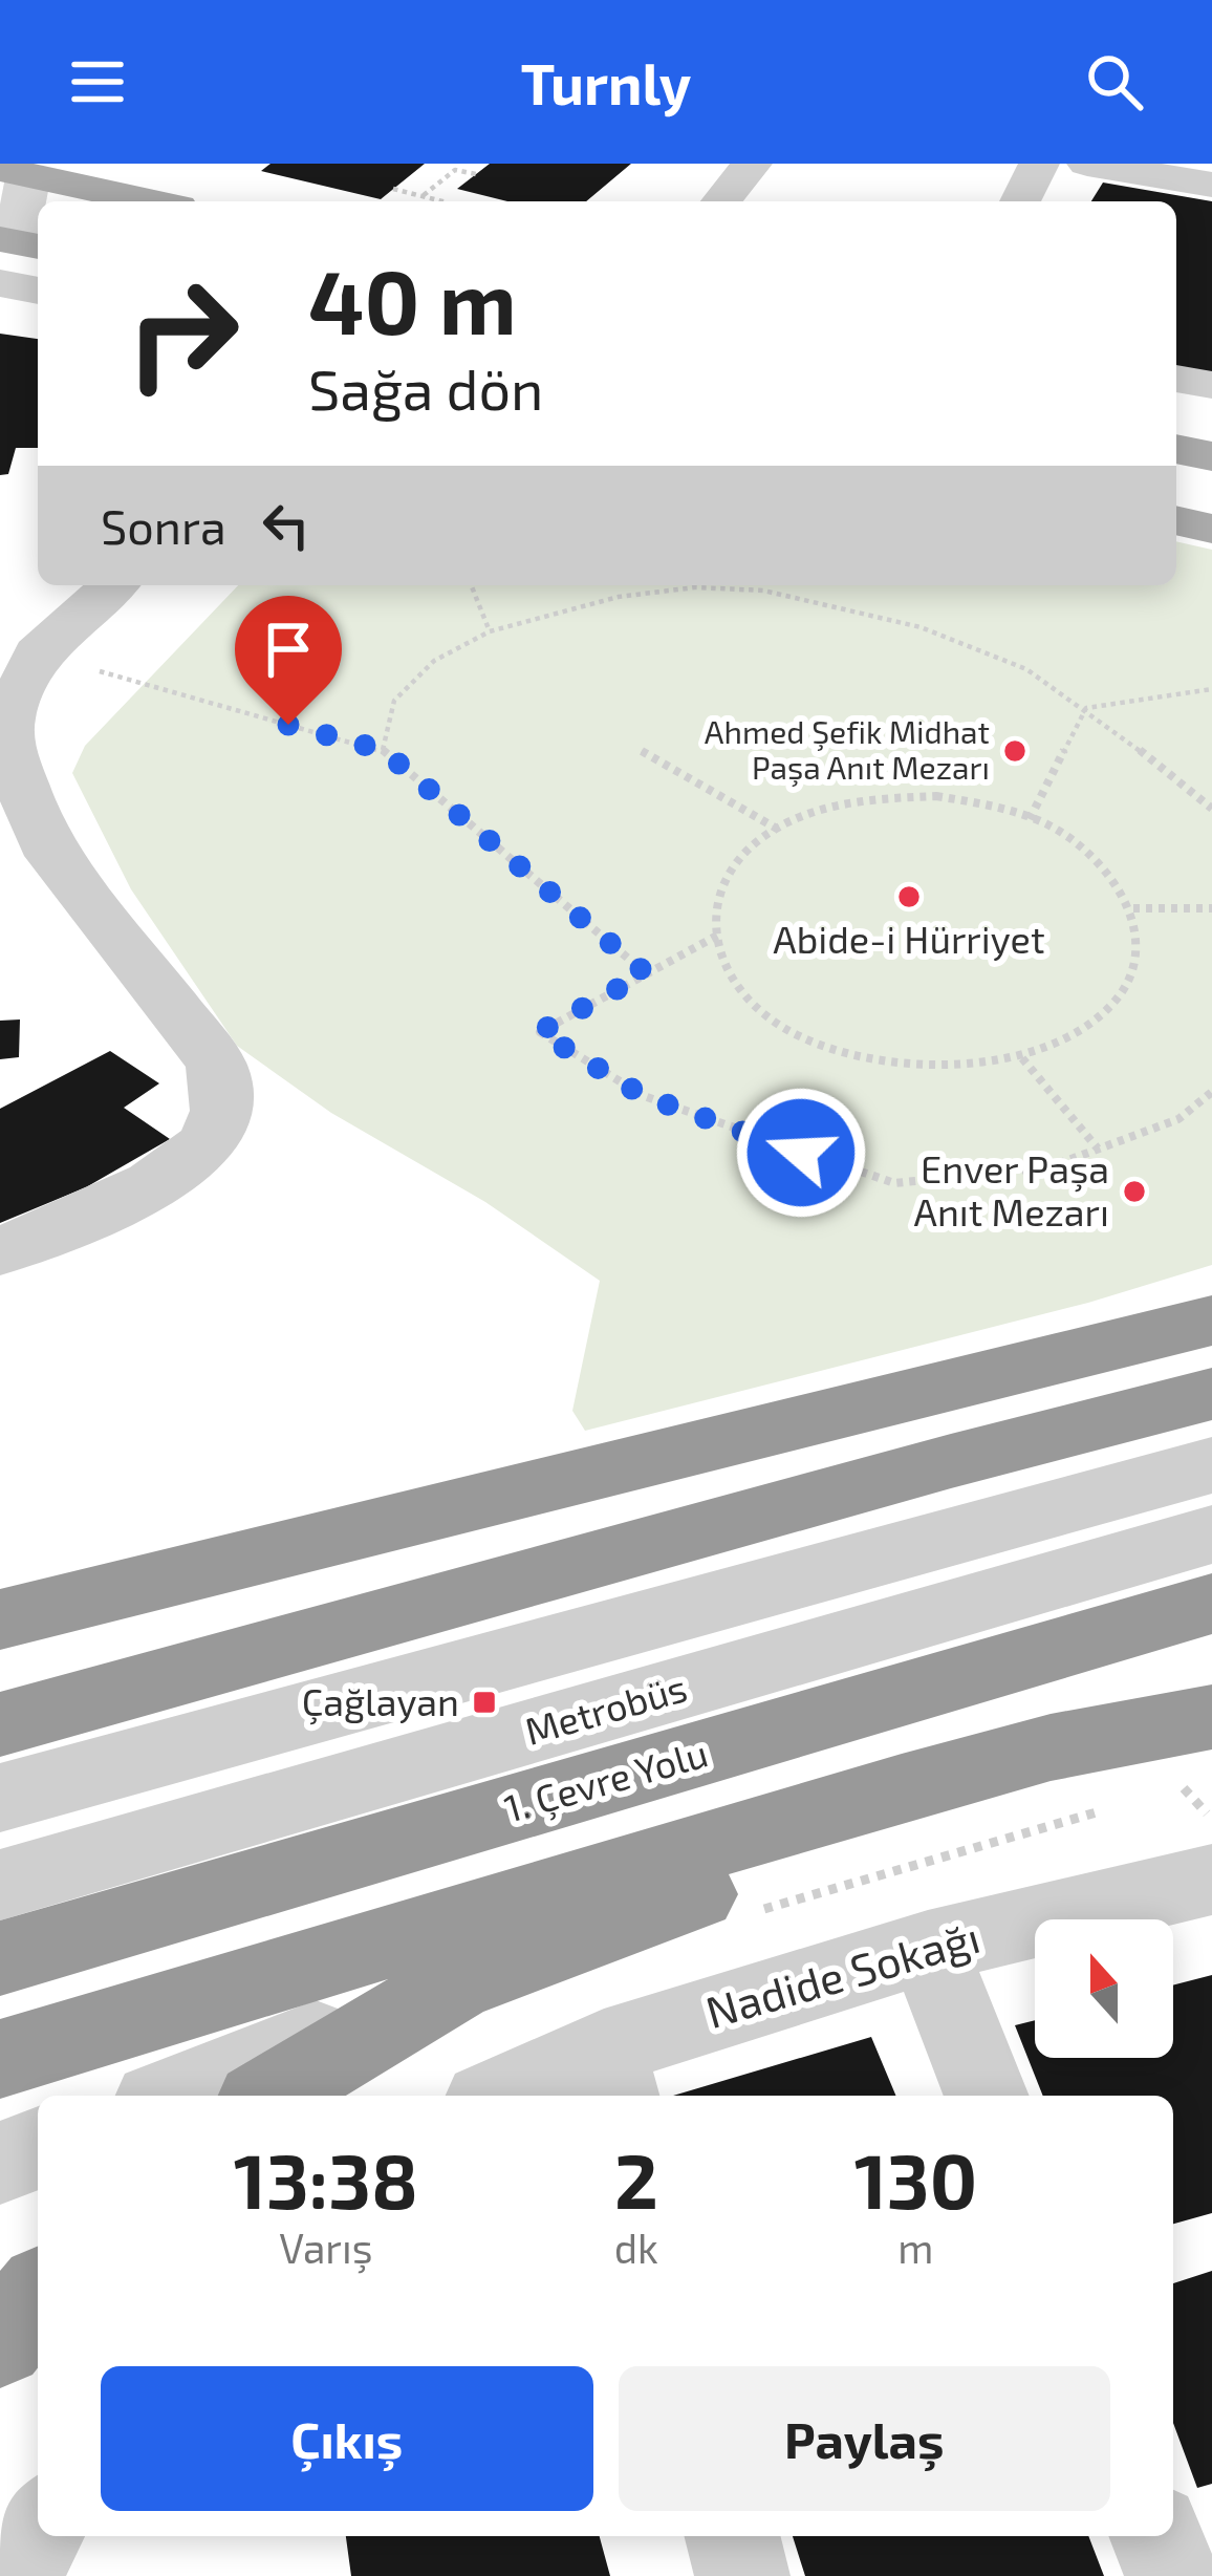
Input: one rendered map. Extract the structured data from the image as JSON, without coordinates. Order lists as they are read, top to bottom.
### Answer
{
  "streets": {
    "highway": ["1. Çevre Yolu"],
    "street": ["Metrobüs", "Nadide Sokağı"]
  },
  "places": {
    "other": ["Ahmed Şefik Midhat Paşa Anıt Mezarı", "Abide-i Hürriyet", "Enver Paşa Anıt Mezarı"],
    "transit": ["Çağlayan"]
  },
  "north": "top",
  "page": {
    "header": "Turnly",
    "turn": ["40 m", "Sağa dön"],
    "then": "Sonra",
    "eta": [
      "13:38",
      "Varış",
      "2",
      "dk",
      "130",
      "m"
    ],
    "buttons": ["Çıkış", "Paylaş"]
  }
}
